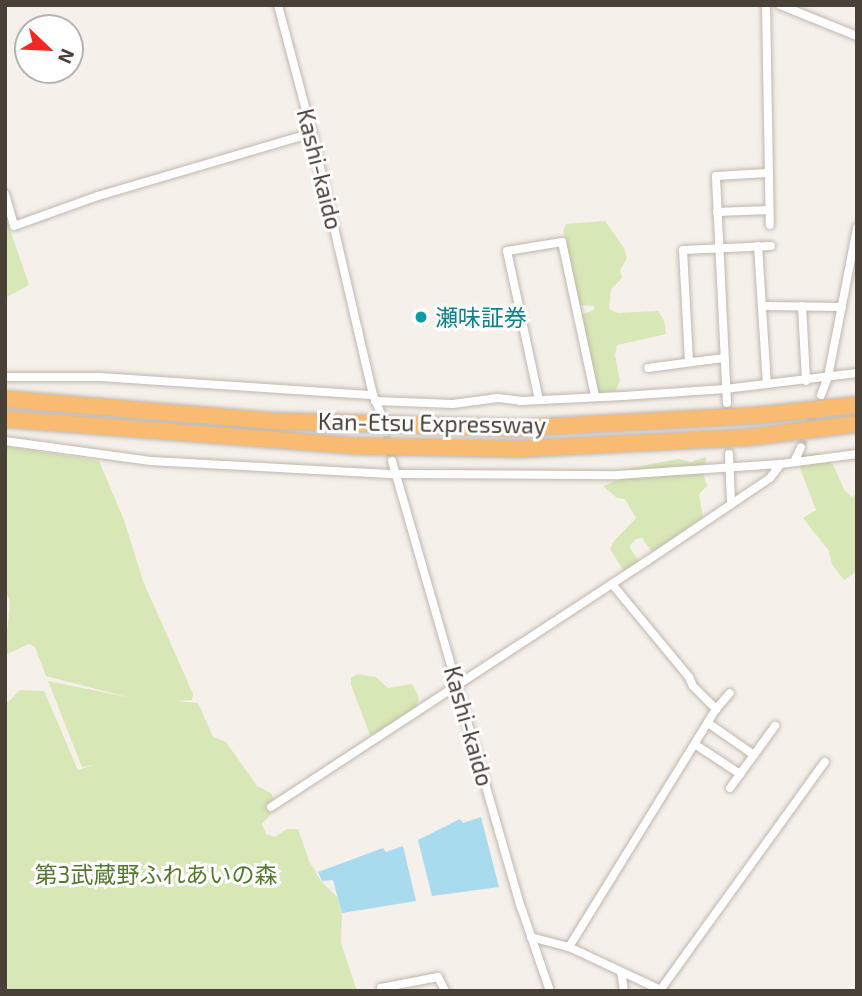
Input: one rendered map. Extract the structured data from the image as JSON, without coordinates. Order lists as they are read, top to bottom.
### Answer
{
  "streets": {
    "highway": ["Kan-Etsu Expressway"],
    "street": ["Kashi-kaido"]
  },
  "parks": ["第3武蔵野ふれあいの森"],
  "places": ["瀬味証券"],
  "north": "bottom right"
}
